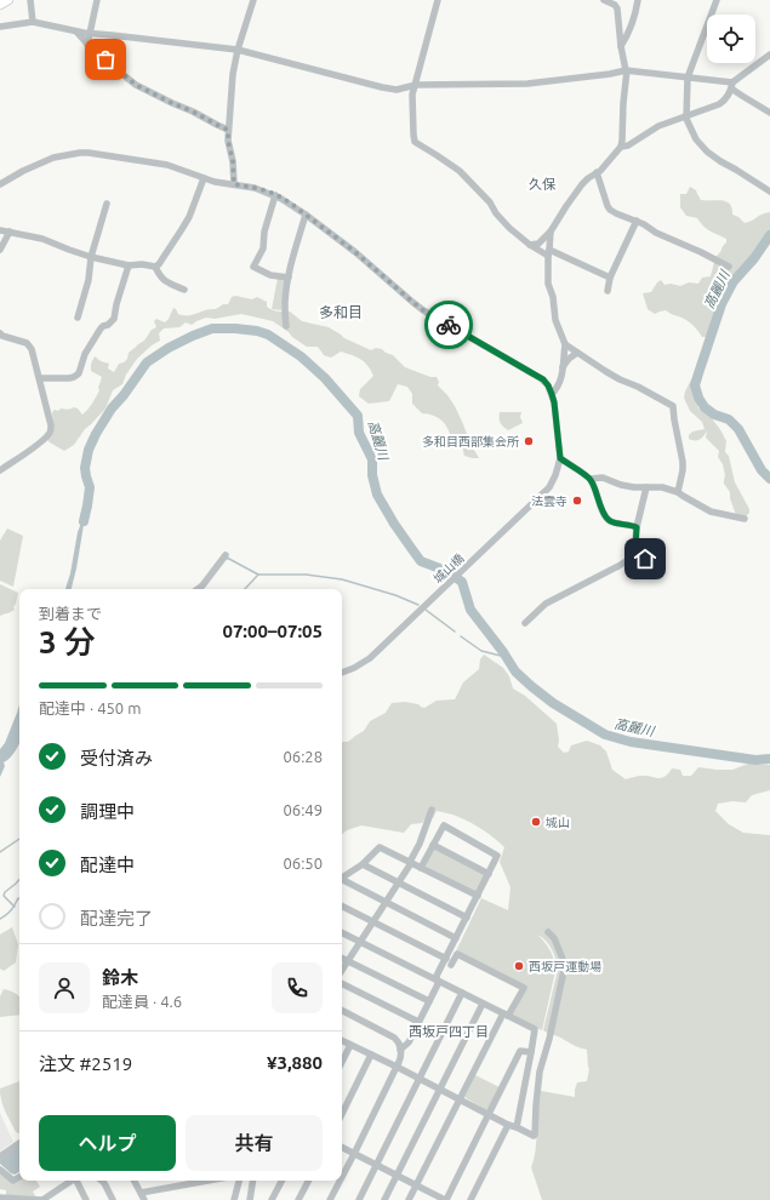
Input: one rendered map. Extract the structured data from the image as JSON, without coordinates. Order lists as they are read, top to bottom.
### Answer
{
  "streets": {
    "street": ["城山橋"]
  },
  "districts": ["久保", "多和目", "西坂戸四丁目"],
  "water": ["高麗川"],
  "places": [
    "多和目西部集会所",
    "法雲寺",
    "城山",
    "西坂戸運動場"
  ],
  "page": {
    "heading": ["3 分", "到着まで", "07:00–07:05"],
    "panel": [
      "鈴木",
      "配達員 · 4.6",
      "注文 #2519",
      "¥3,880"
    ],
    "bar": "配達中 · 450 m",
    "list": [
      ["受付済み", "06:28"],
      ["調理中", "06:49"],
      ["配達中", "06:50"],
      "配達完了"
    ],
    "buttons": ["ヘルプ", "共有"]
  }
}
